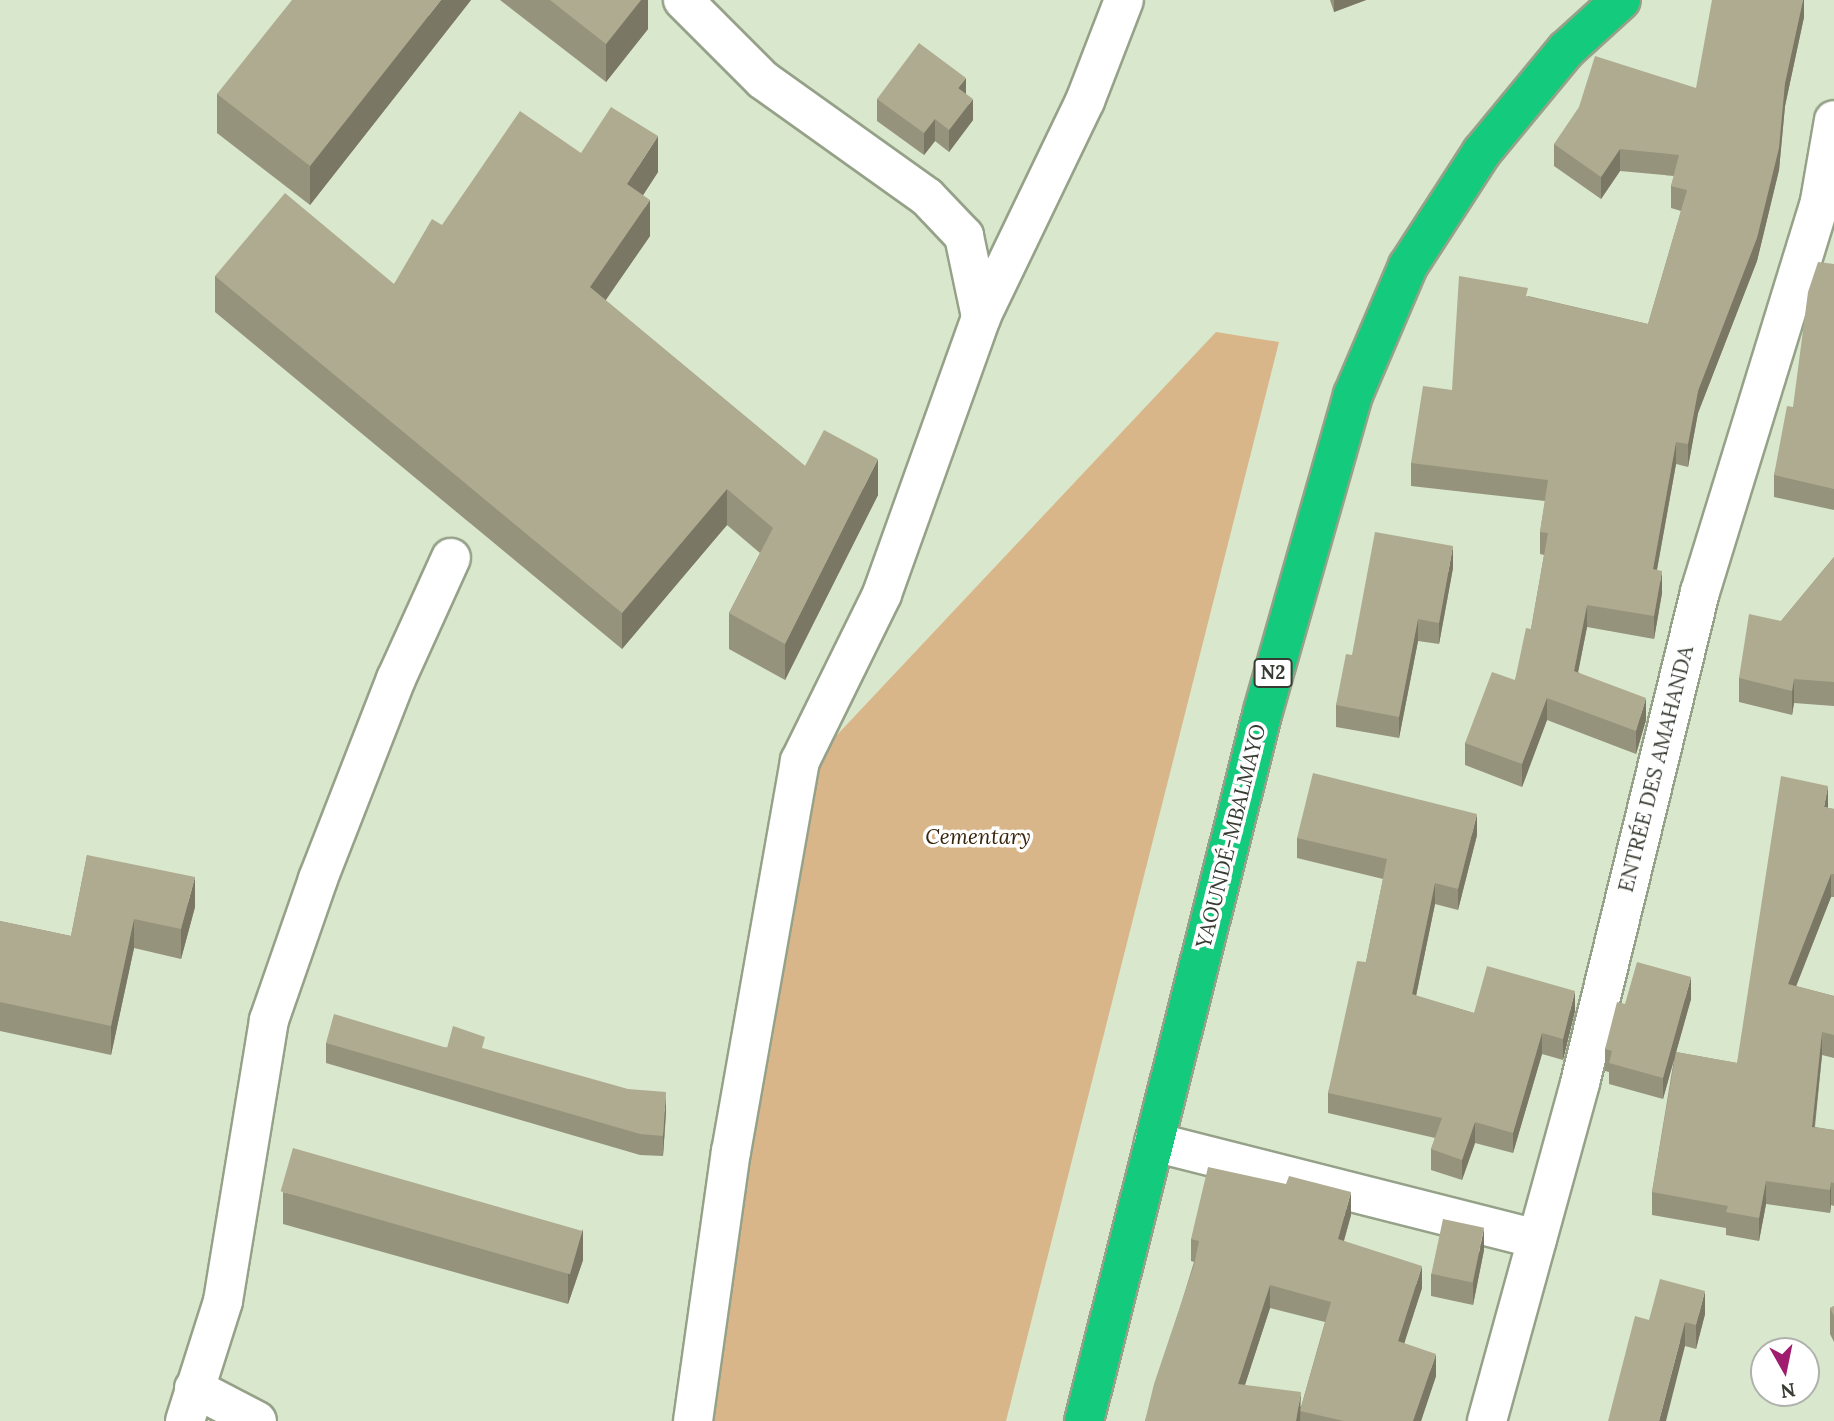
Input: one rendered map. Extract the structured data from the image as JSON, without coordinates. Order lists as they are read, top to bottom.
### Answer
{
  "streets": {
    "highway": ["N2", "YAOUNDÉ-MBALMAYO"],
    "street": ["ENTRÉE DES AMAHANDA"]
  },
  "parks": ["Cementary"],
  "north": "bottom"
}
